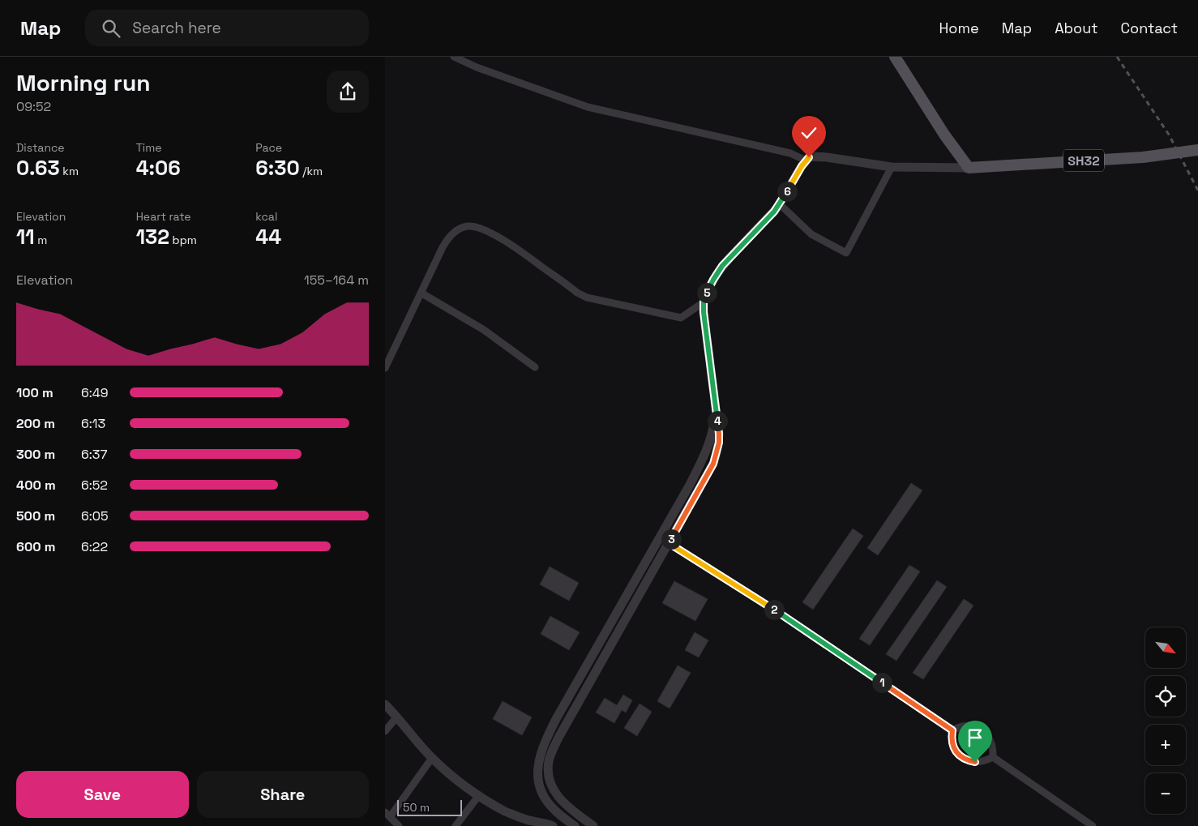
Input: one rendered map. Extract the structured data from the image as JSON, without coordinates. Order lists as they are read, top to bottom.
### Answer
{
  "streets": {
    "main road": ["SH32"]
  },
  "scale_bar": "50 m",
  "north": "bottom right",
  "page": {
    "header": "Map",
    "search": "Search here",
    "nav": [
      "Home",
      "Map",
      "About",
      "Contact"
    ],
    "heading": ["Morning run", "09:52"],
    "stats": [
      ["Distance", "0.63 km"],
      ["Time", "4:06"],
      ["Pace", "6:30 /km"],
      ["Elevation", "11 m"],
      ["Heart rate", "132 bpm"],
      ["kcal", "44"]
    ],
    "pins": [
      "6",
      "5",
      "4",
      "3",
      "2",
      "1"
    ],
    "chart": ["Elevation", "155–164 m"],
    "list": [
      {
        "name": "100 m",
        "note": "6:49"
      },
      {
        "name": "200 m",
        "note": "6:13"
      },
      {
        "name": "300 m",
        "note": "6:37"
      },
      {
        "name": "400 m",
        "note": "6:52"
      },
      {
        "name": "500 m",
        "note": "6:05"
      },
      {
        "name": "600 m",
        "note": "6:22"
      }
    ],
    "map_buttons": ["+", "−"],
    "buttons": ["Save", "Share"],
    "scale": "50 m"
  }
}
